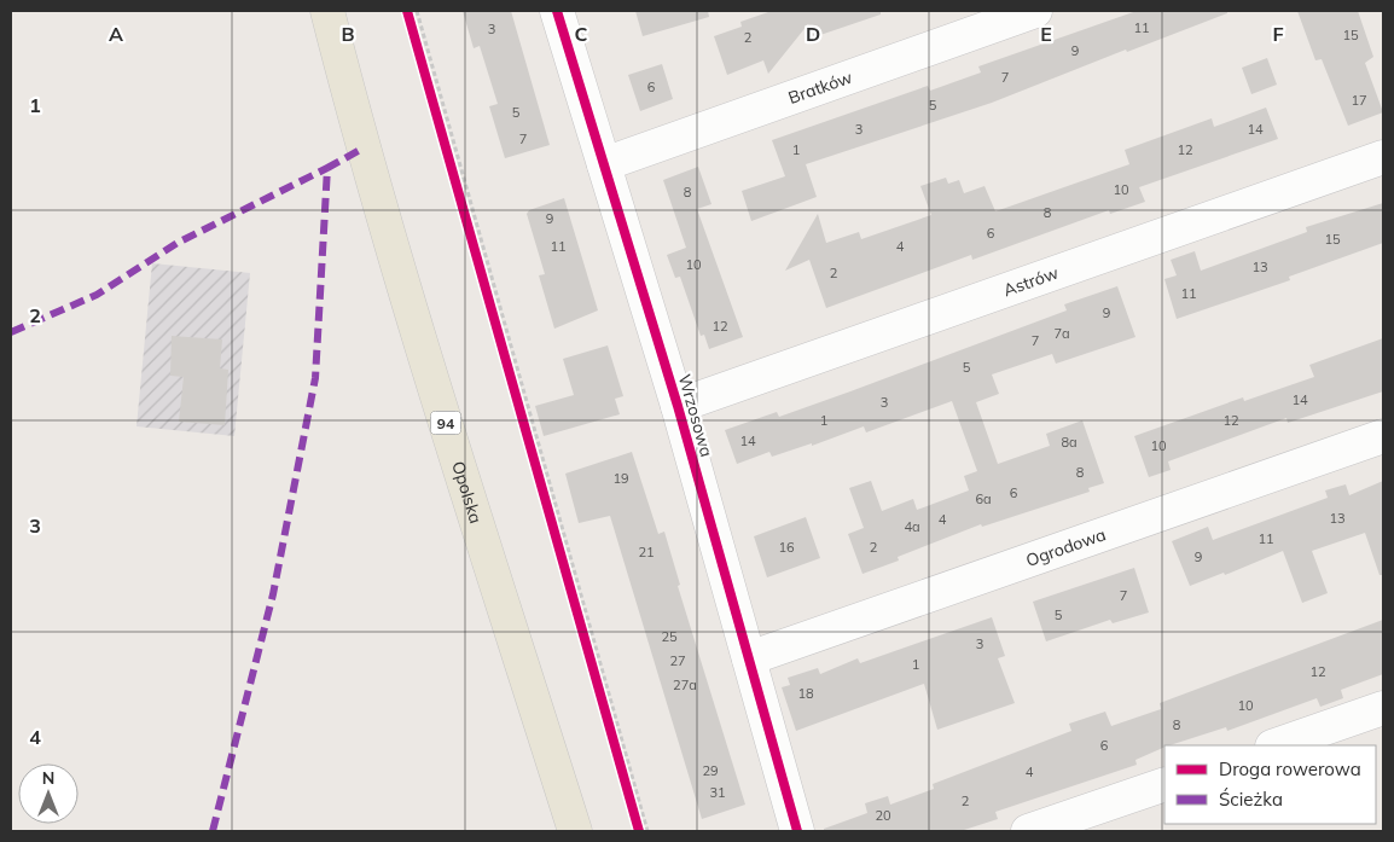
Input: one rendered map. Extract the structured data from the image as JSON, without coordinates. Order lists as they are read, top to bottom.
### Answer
{
  "streets": {
    "main road": ["94", "Opolska"],
    "street": [
      "Bratków",
      "Astrów",
      "Wrzosowa",
      "Ogrodowa"
    ]
  },
  "crossings": [
    ["Bratków", "Wrzosowa"],
    ["Astrów", "Wrzosowa"],
    ["Wrzosowa", "Ogrodowa"]
  ],
  "house_numbers": [
    "11",
    "3",
    "15",
    "2",
    "9",
    "7",
    "6",
    "17",
    "5",
    "5",
    "3",
    "14",
    "7",
    "1",
    "12",
    "10",
    "8",
    "8",
    "9",
    "6",
    "15",
    "11",
    "4",
    "10",
    "13",
    "2",
    "11",
    "9",
    "12",
    "7a",
    "7",
    "5",
    "14",
    "3",
    "1",
    "12",
    "14",
    "8a",
    "10",
    "8",
    "19",
    "6",
    "6a",
    "13",
    "4",
    "4a",
    "11",
    "16",
    "2",
    "21",
    "9",
    "7",
    "5",
    "25",
    "3",
    "27",
    "1",
    "12",
    "27a",
    "18",
    "10",
    "8",
    "6",
    "29",
    "4",
    "31",
    "2",
    "20"
  ],
  "legend": ["Droga rowerowa", "Ścieżka"],
  "north": "top",
  "grid": {
    "columns": [
      "A",
      "B",
      "C",
      "D",
      "E",
      "F"
    ],
    "rows": [
      "1",
      "2",
      "3",
      "4"
    ]
  }
}
